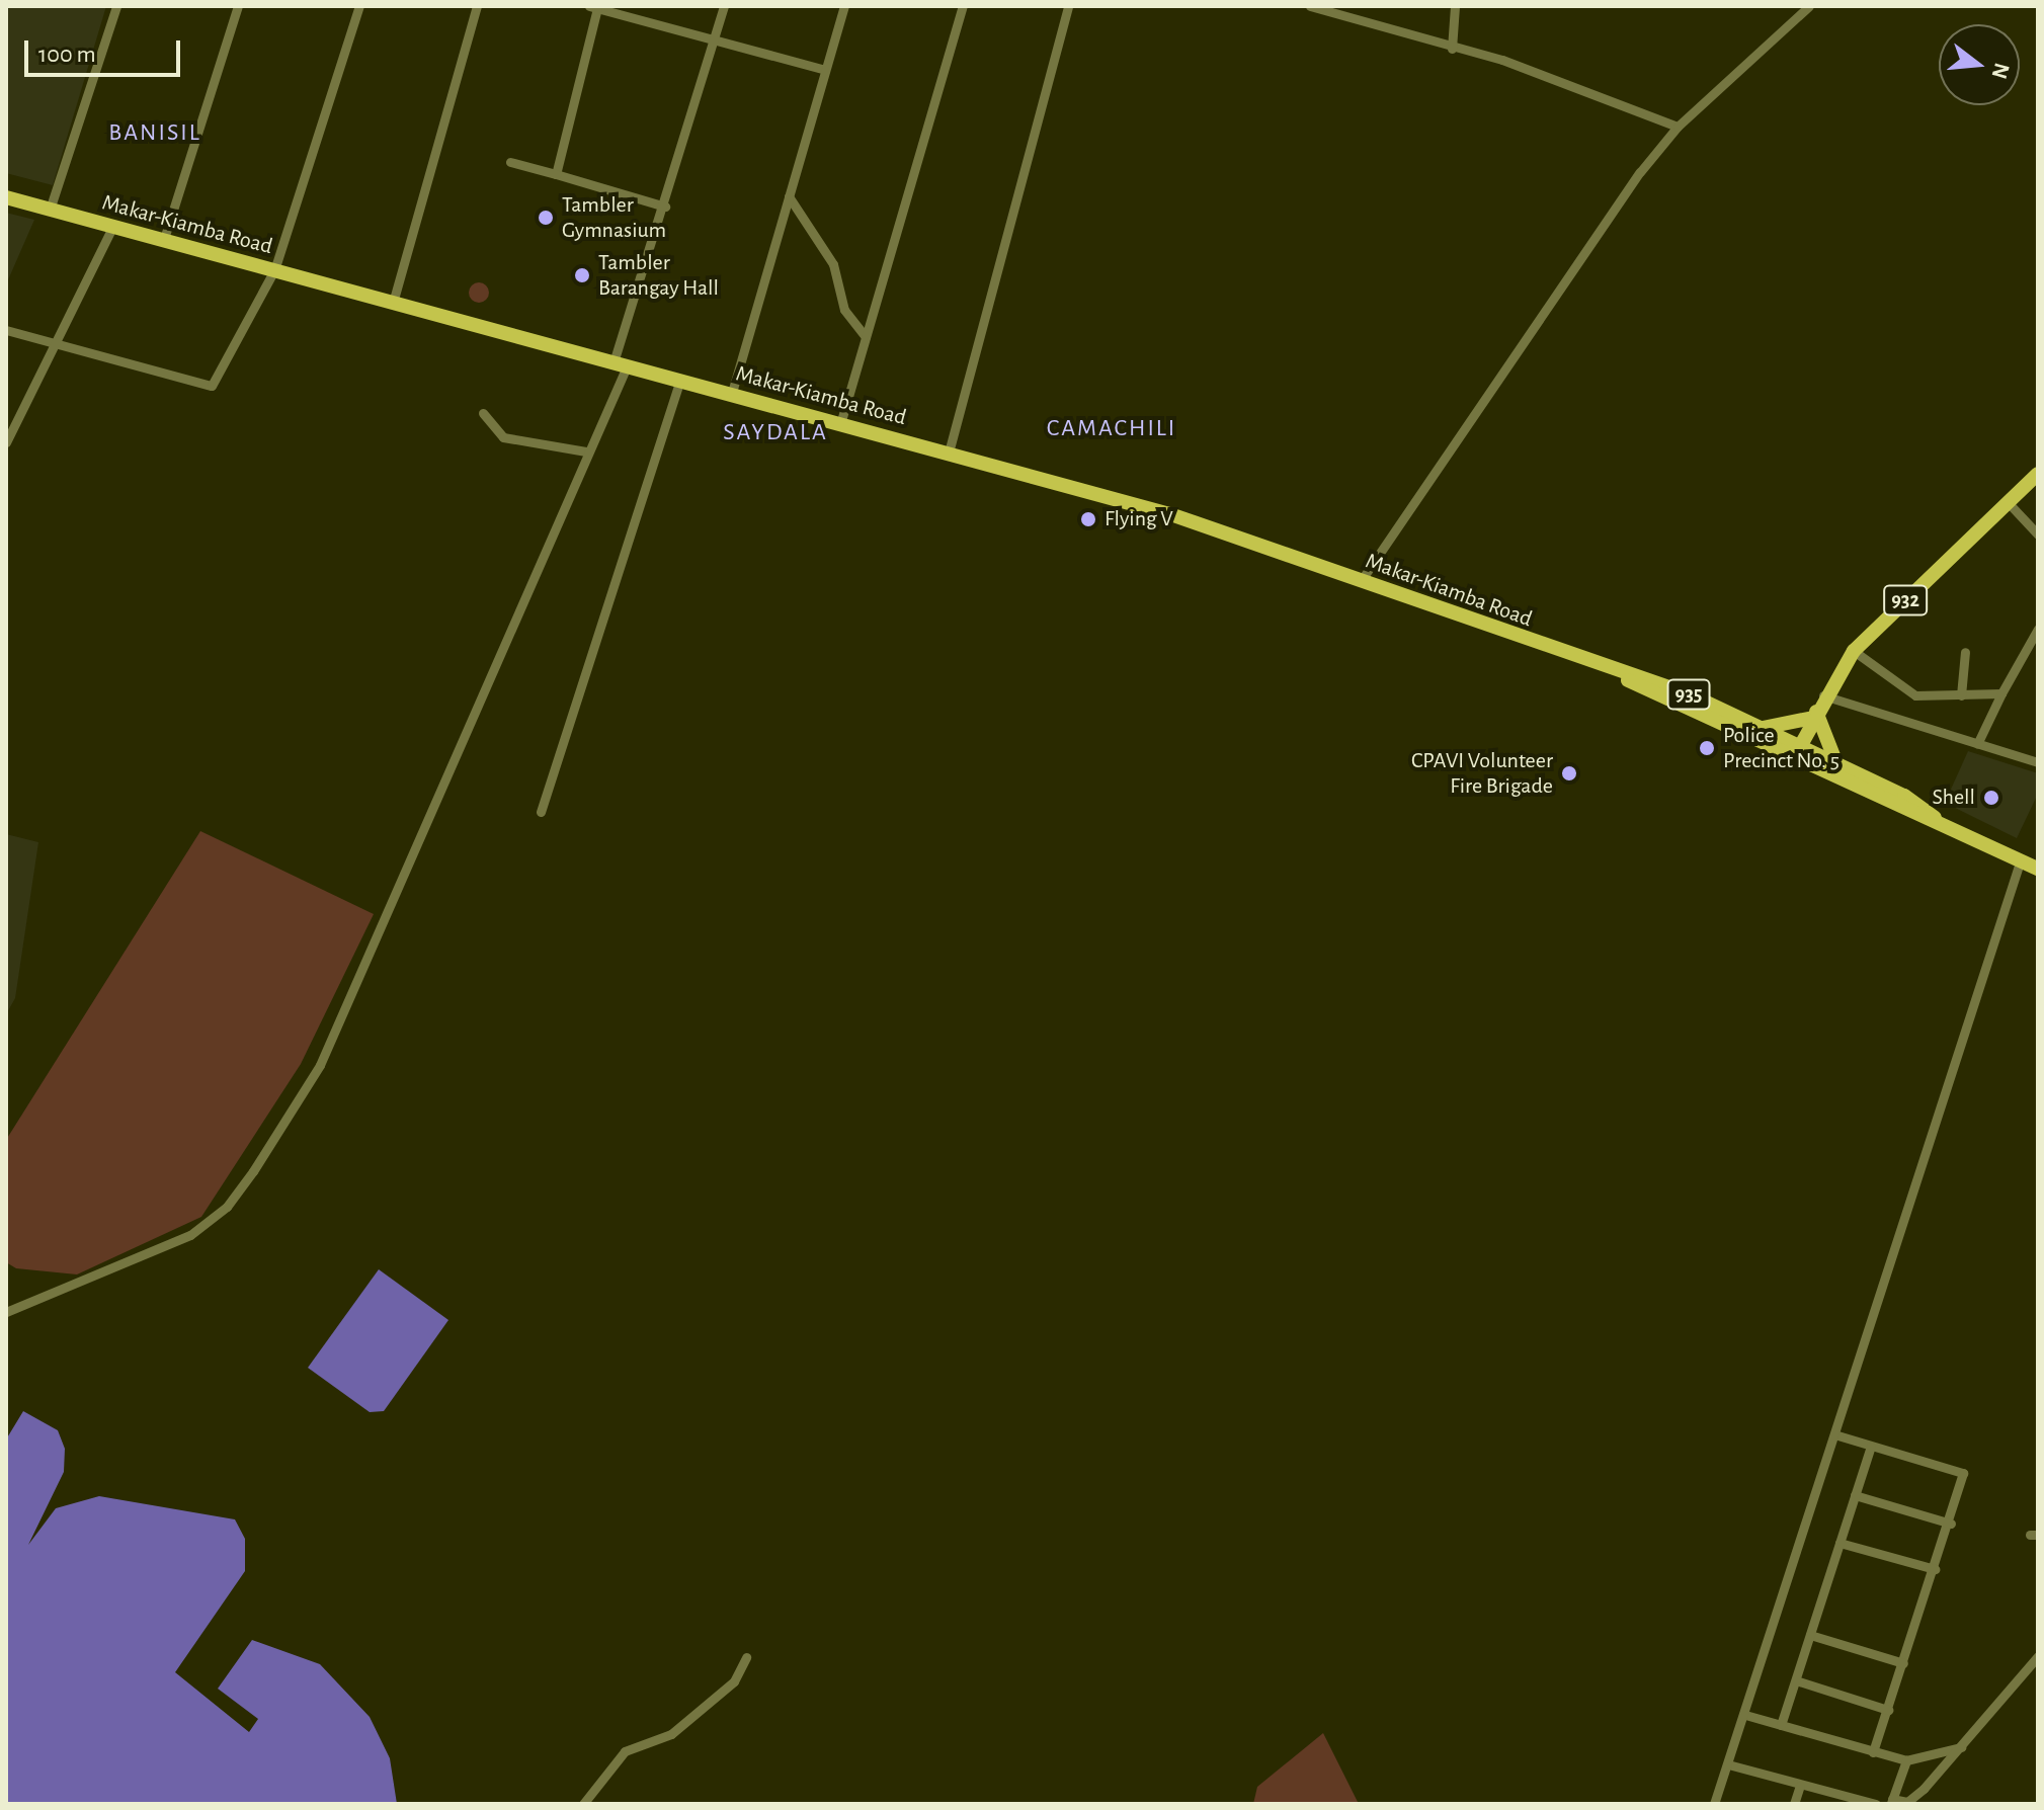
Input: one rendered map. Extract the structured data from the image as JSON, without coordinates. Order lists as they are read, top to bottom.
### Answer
{
  "streets": {
    "main road": ["Makar-Kiamba Road", "932", "935"]
  },
  "crossings": [
    ["Makar-Kiamba Road", "932"]
  ],
  "districts": ["BANISIL", "CAMACHILI", "SAYDALA"],
  "places": [
    "Tambler Gymnasium",
    "Tambler Barangay Hall",
    "Flying V",
    "Police Precinct No. 5",
    "CPAVI Volunteer Fire Brigade",
    "Shell"
  ],
  "scale_bar": "100 m",
  "north": "right"
}
